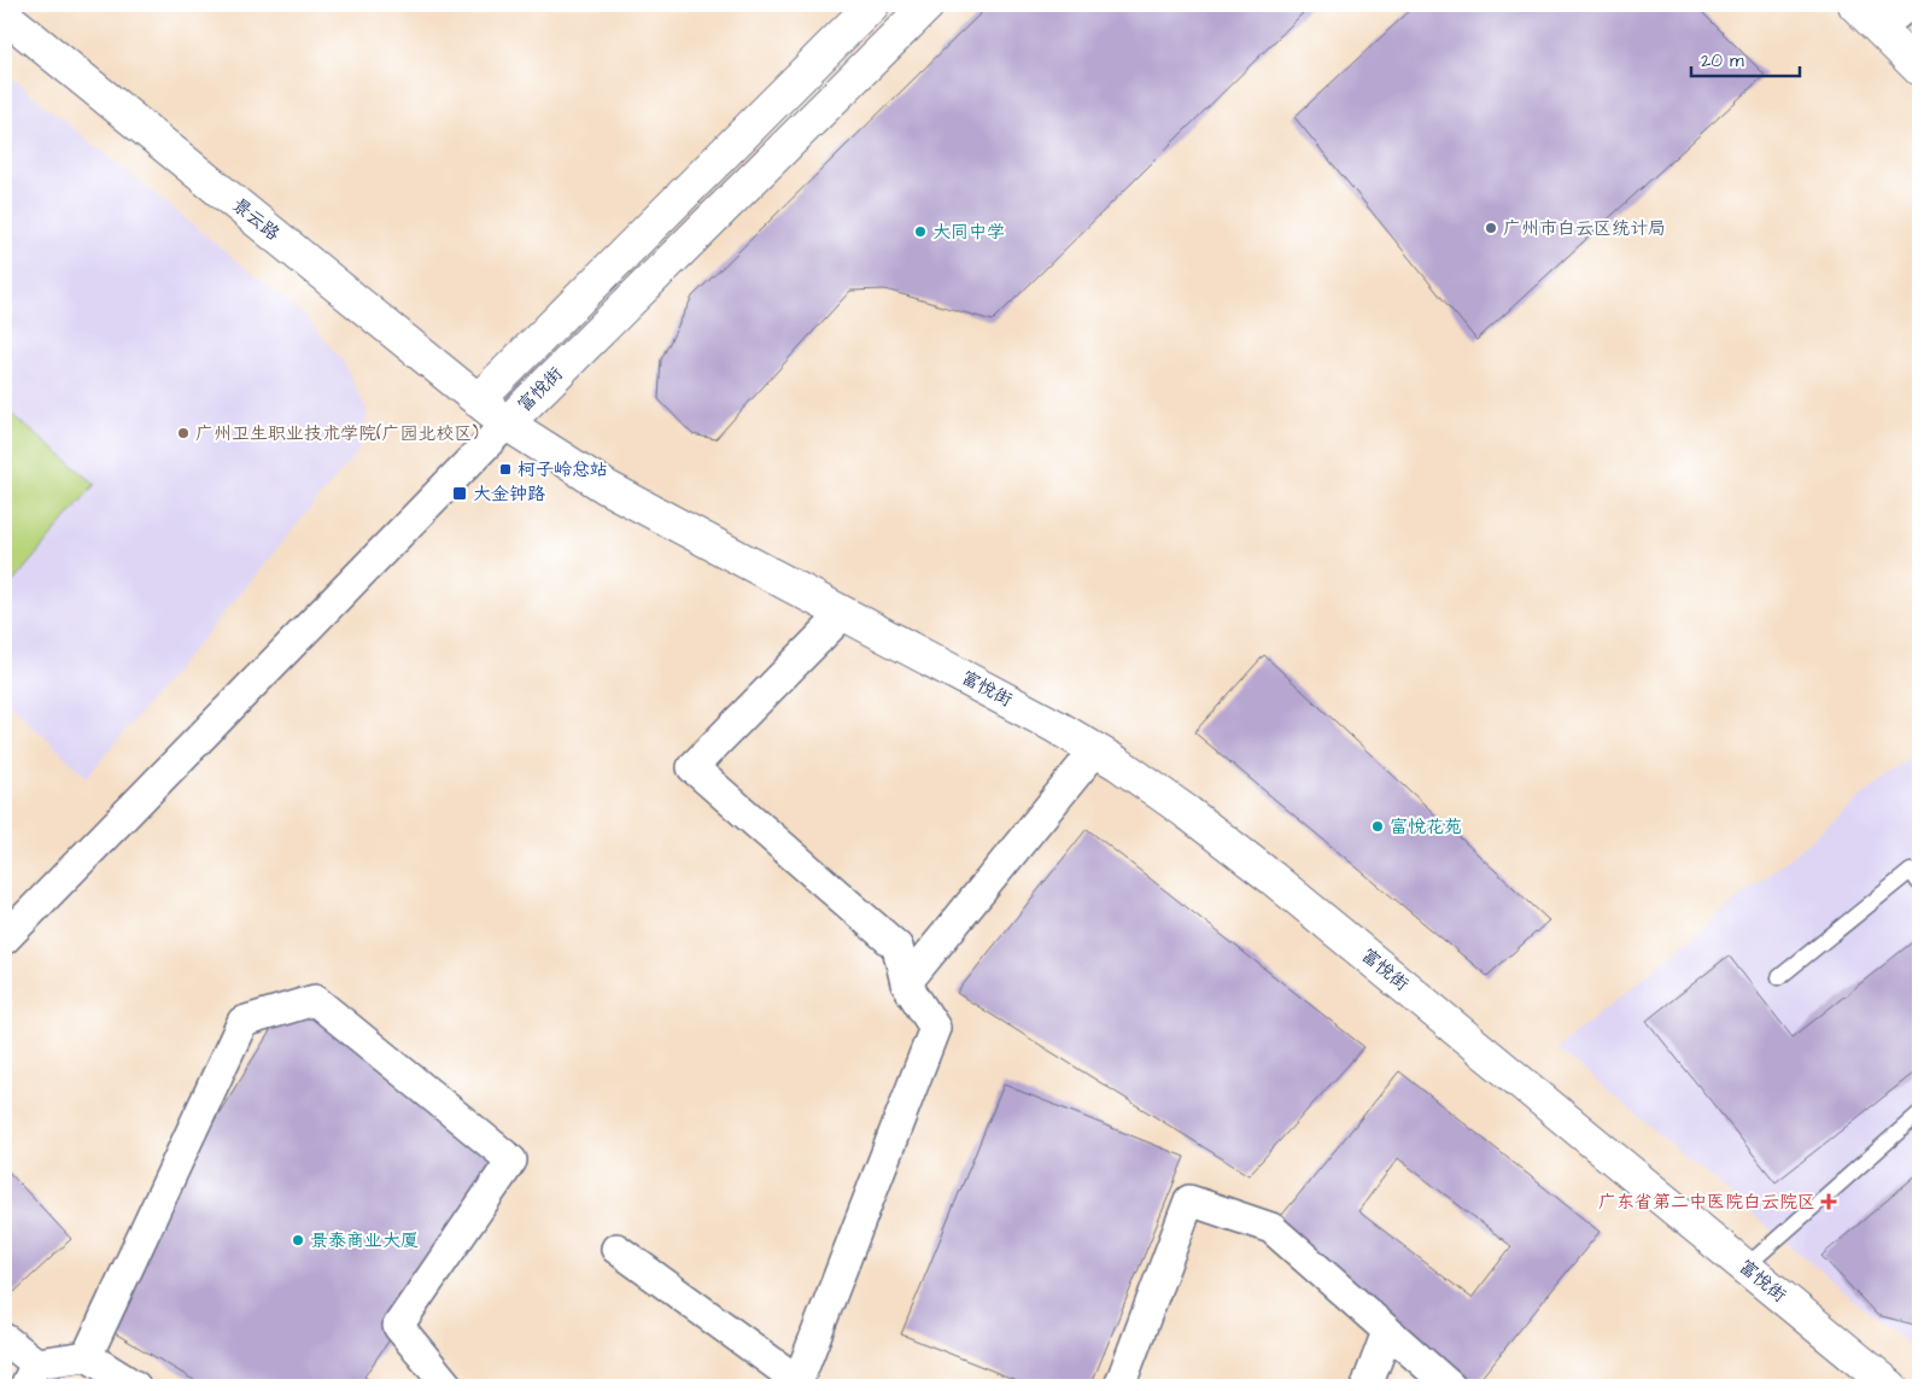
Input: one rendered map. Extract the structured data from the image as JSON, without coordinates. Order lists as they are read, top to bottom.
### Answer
{
  "streets": {
    "street": ["景云路", "富悦街"]
  },
  "crossings": [
    ["景云路", "富悦街"]
  ],
  "places": {
    "other": [
      "广州市白云区统计局",
      "大同中学",
      "广州卫生职业技术学院(广园北校区)",
      "富悦花苑",
      "景泰商业大厦"
    ],
    "transit": ["柯子岭总站", "大金钟路"],
    "health": ["广东省第二中医院白云院区"]
  },
  "scale_bar": "20 m"
}
